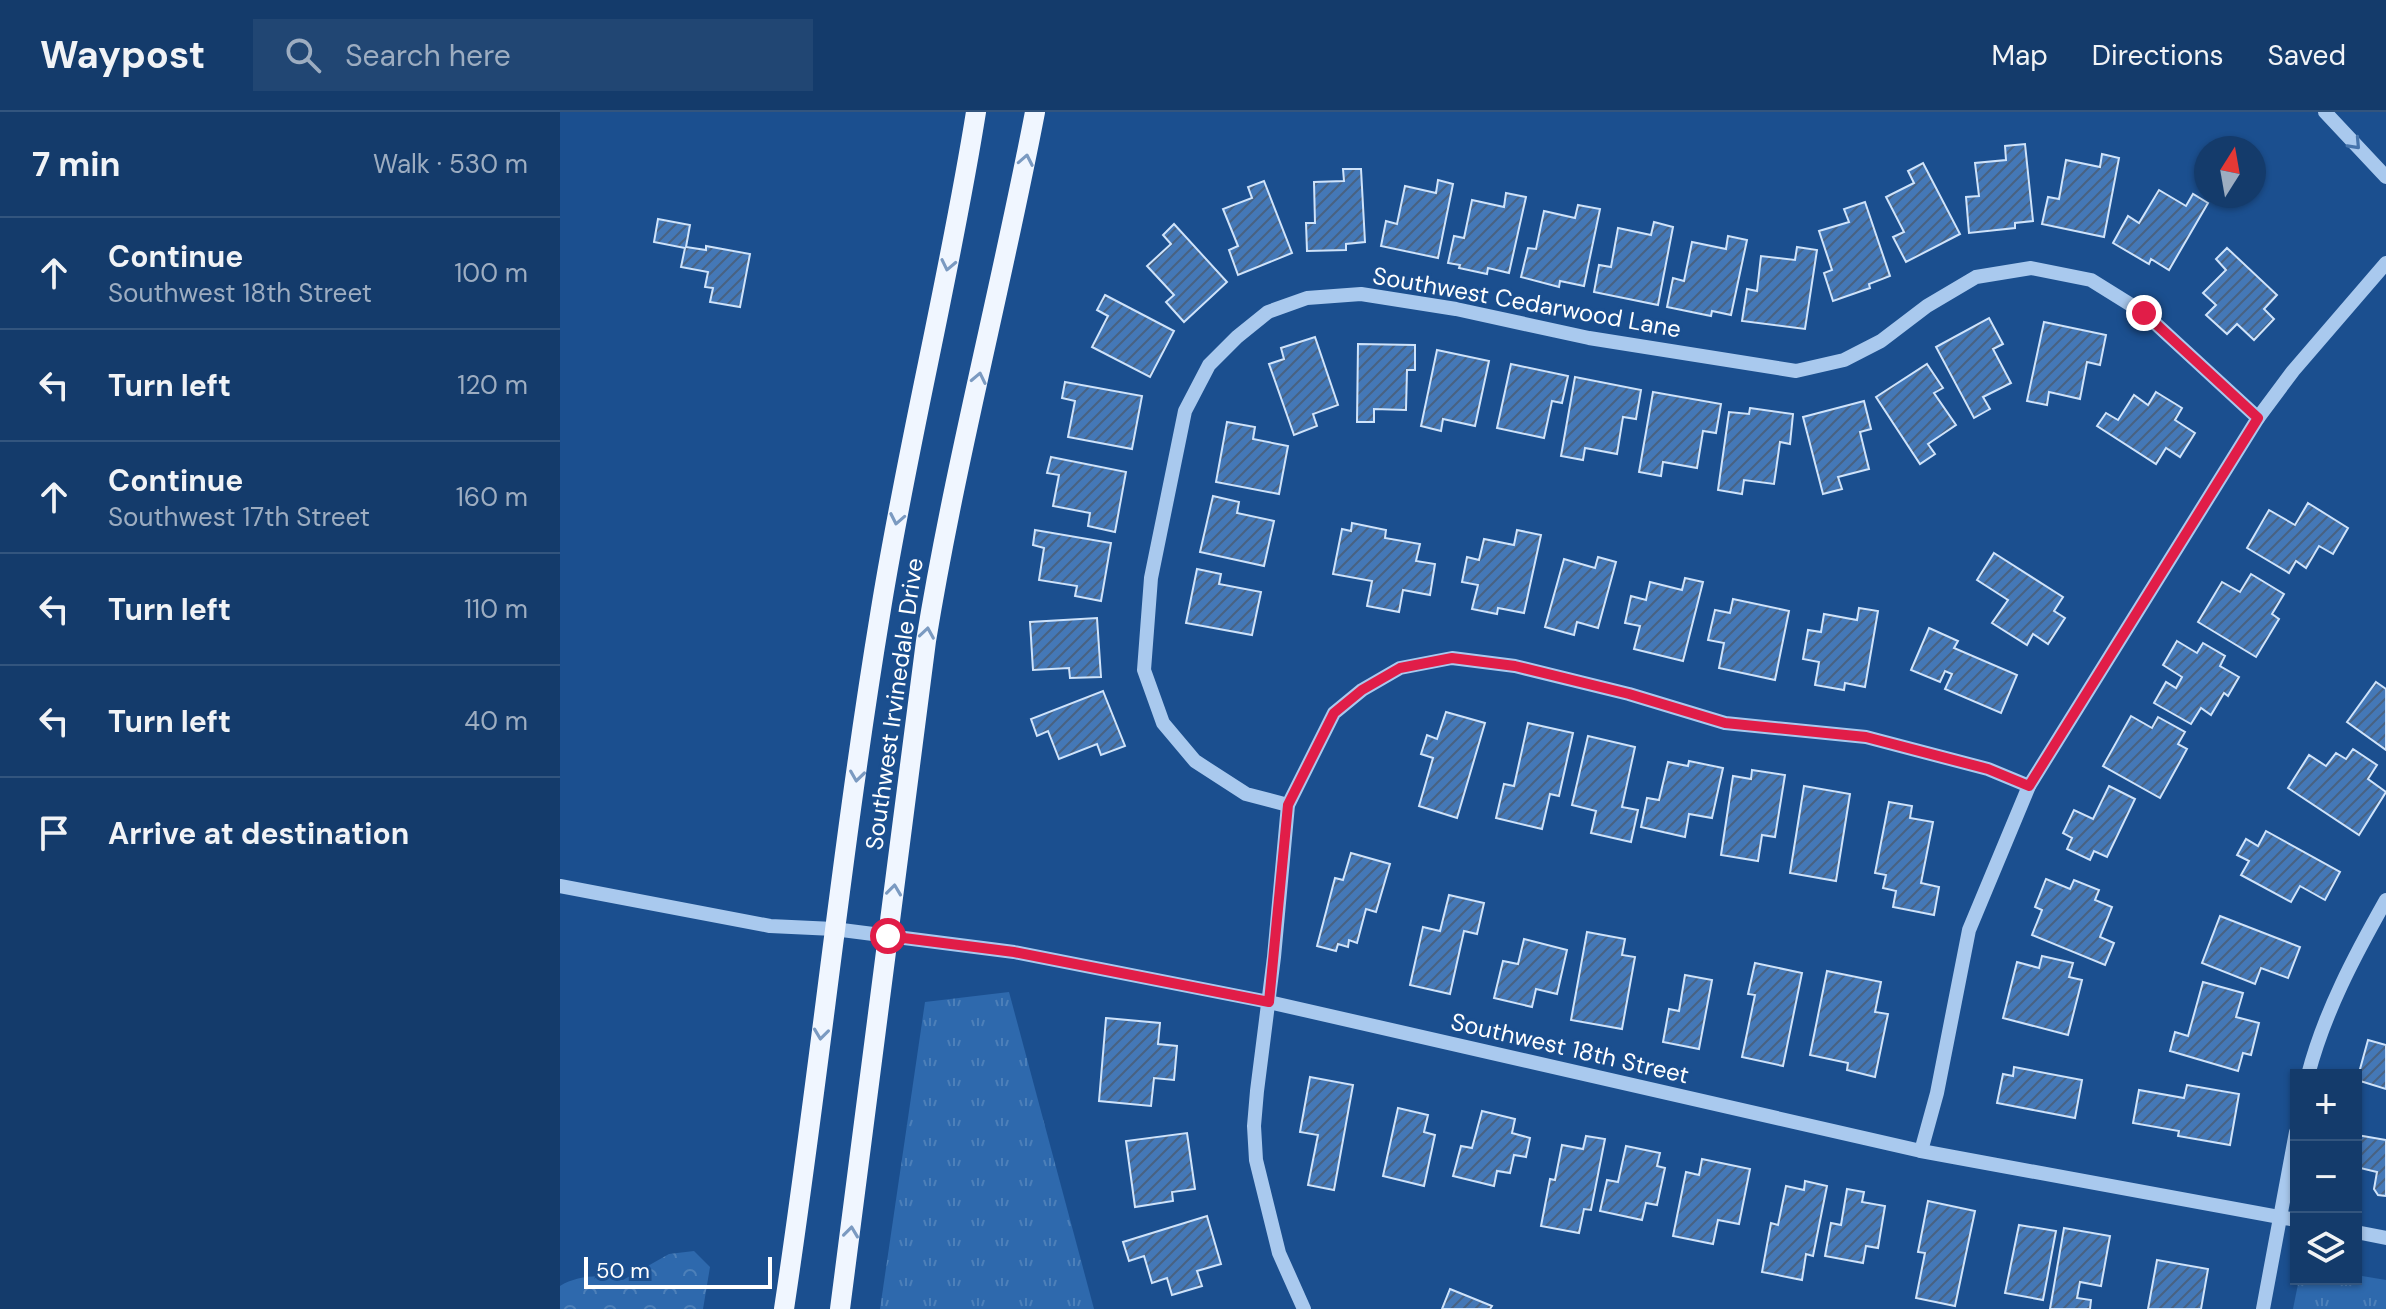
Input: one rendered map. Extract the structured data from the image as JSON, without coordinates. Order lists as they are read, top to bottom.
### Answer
{
  "streets": {
    "main road": ["Southwest Irvinedale Drive"],
    "street": ["Southwest Cedarwood Lane", "Southwest 18th Street"]
  },
  "crossings": [
    ["Southwest Irvinedale Drive", "Southwest 18th Street"]
  ],
  "scale_bar": "50 m",
  "north": "top",
  "page": {
    "header": "Waypost",
    "search": "Search here",
    "nav": ["Map", "Directions", "Saved"],
    "heading": ["7 min", "Walk · 530 m"],
    "list": [
      ["Continue", "Southwest 18th Street", "100 m"],
      ["Turn left", "120 m"],
      ["Continue", "Southwest 17th Street", "160 m"],
      ["Turn left", "110 m"],
      ["Turn left", "40 m"],
      "Arrive at destination"
    ],
    "map_buttons": ["+", "−"],
    "scale": "50 m"
  }
}
